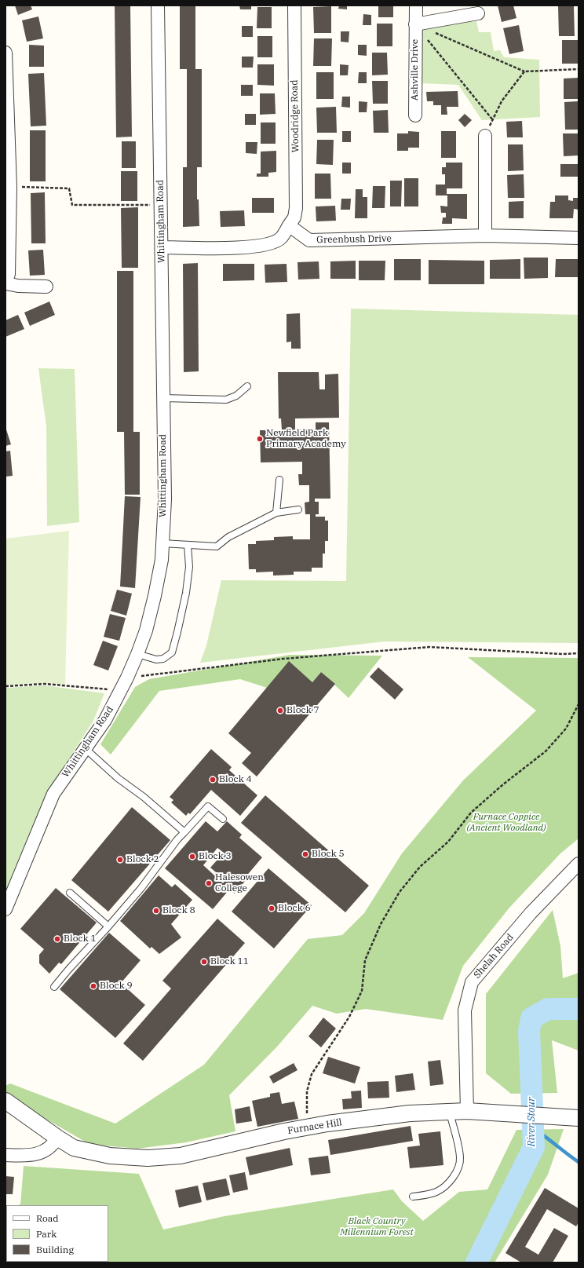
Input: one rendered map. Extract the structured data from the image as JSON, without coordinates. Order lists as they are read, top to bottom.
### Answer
{
  "streets": {
    "street": [
      "Ashville Drive",
      "Woodridge Road",
      "Whittingham Road",
      "Greenbush Drive",
      "Shelah Road",
      "Furnace Hill"
    ]
  },
  "crossings": [
    ["Woodridge Road", "Greenbush Drive"],
    ["Shelah Road", "Furnace Hill"]
  ],
  "water": ["River Stour"],
  "parks": ["Furnace Coppice (Ancient Woodland)", "Black Country Millennium Forest"],
  "places": [
    "Newfield Park Primary Academy",
    "Block 7",
    "Block 4",
    "Block 5",
    "Block 3",
    "Block 2",
    "Halesowen College",
    "Block 6",
    "Block 8",
    "Block 1",
    "Block 11",
    "Block 9"
  ],
  "legend": ["Road", "Park", "Building"]
}
